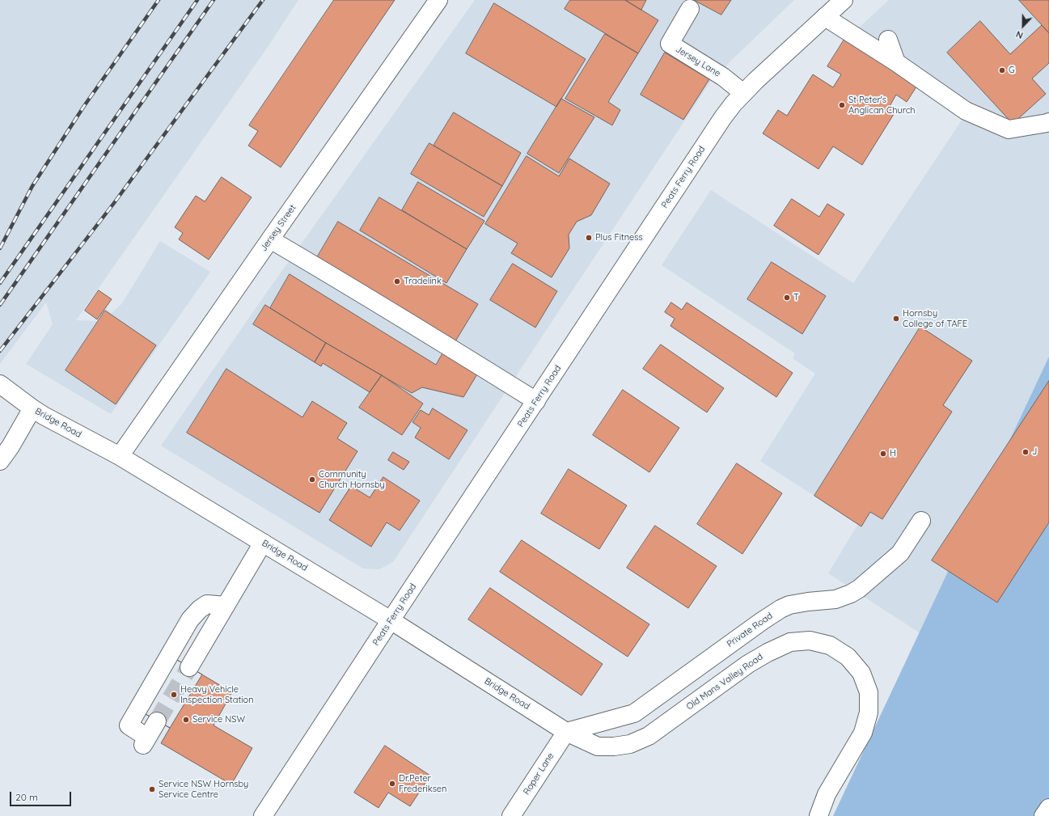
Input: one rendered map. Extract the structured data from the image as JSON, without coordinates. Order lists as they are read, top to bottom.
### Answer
{
  "streets": {
    "street": [
      "Jersey Lane",
      "Peats Ferry Road",
      "Jersey Street",
      "Bridge Road",
      "Private Road",
      "Old Mans Valley Road",
      "Roper Lane"
    ]
  },
  "crossings": [
    ["Jersey Lane", "Peats Ferry Road"],
    ["Peats Ferry Road", "Bridge Road"],
    ["Jersey Street", "Bridge Road"],
    ["Bridge Road", "Private Road"],
    ["Bridge Road", "Old Mans Valley Road"],
    ["Bridge Road", "Roper Lane"],
    ["Private Road", "Old Mans Valley Road"],
    ["Private Road", "Roper Lane"],
    ["Old Mans Valley Road", "Roper Lane"]
  ],
  "places": [
    "G",
    "St Peter's Anglican Church",
    "Plus Fitness",
    "Tradelink",
    "T",
    "Hornsby College of TAFE",
    "J",
    "H",
    "Community Church Hornsby",
    "Heavy Vehicle Inspection Station",
    "Service NSW",
    "Dr.Peter Frederiksen",
    "Service NSW Hornsby Service Centre"
  ],
  "scale_bar": "20 m",
  "north": "bottom"
}
